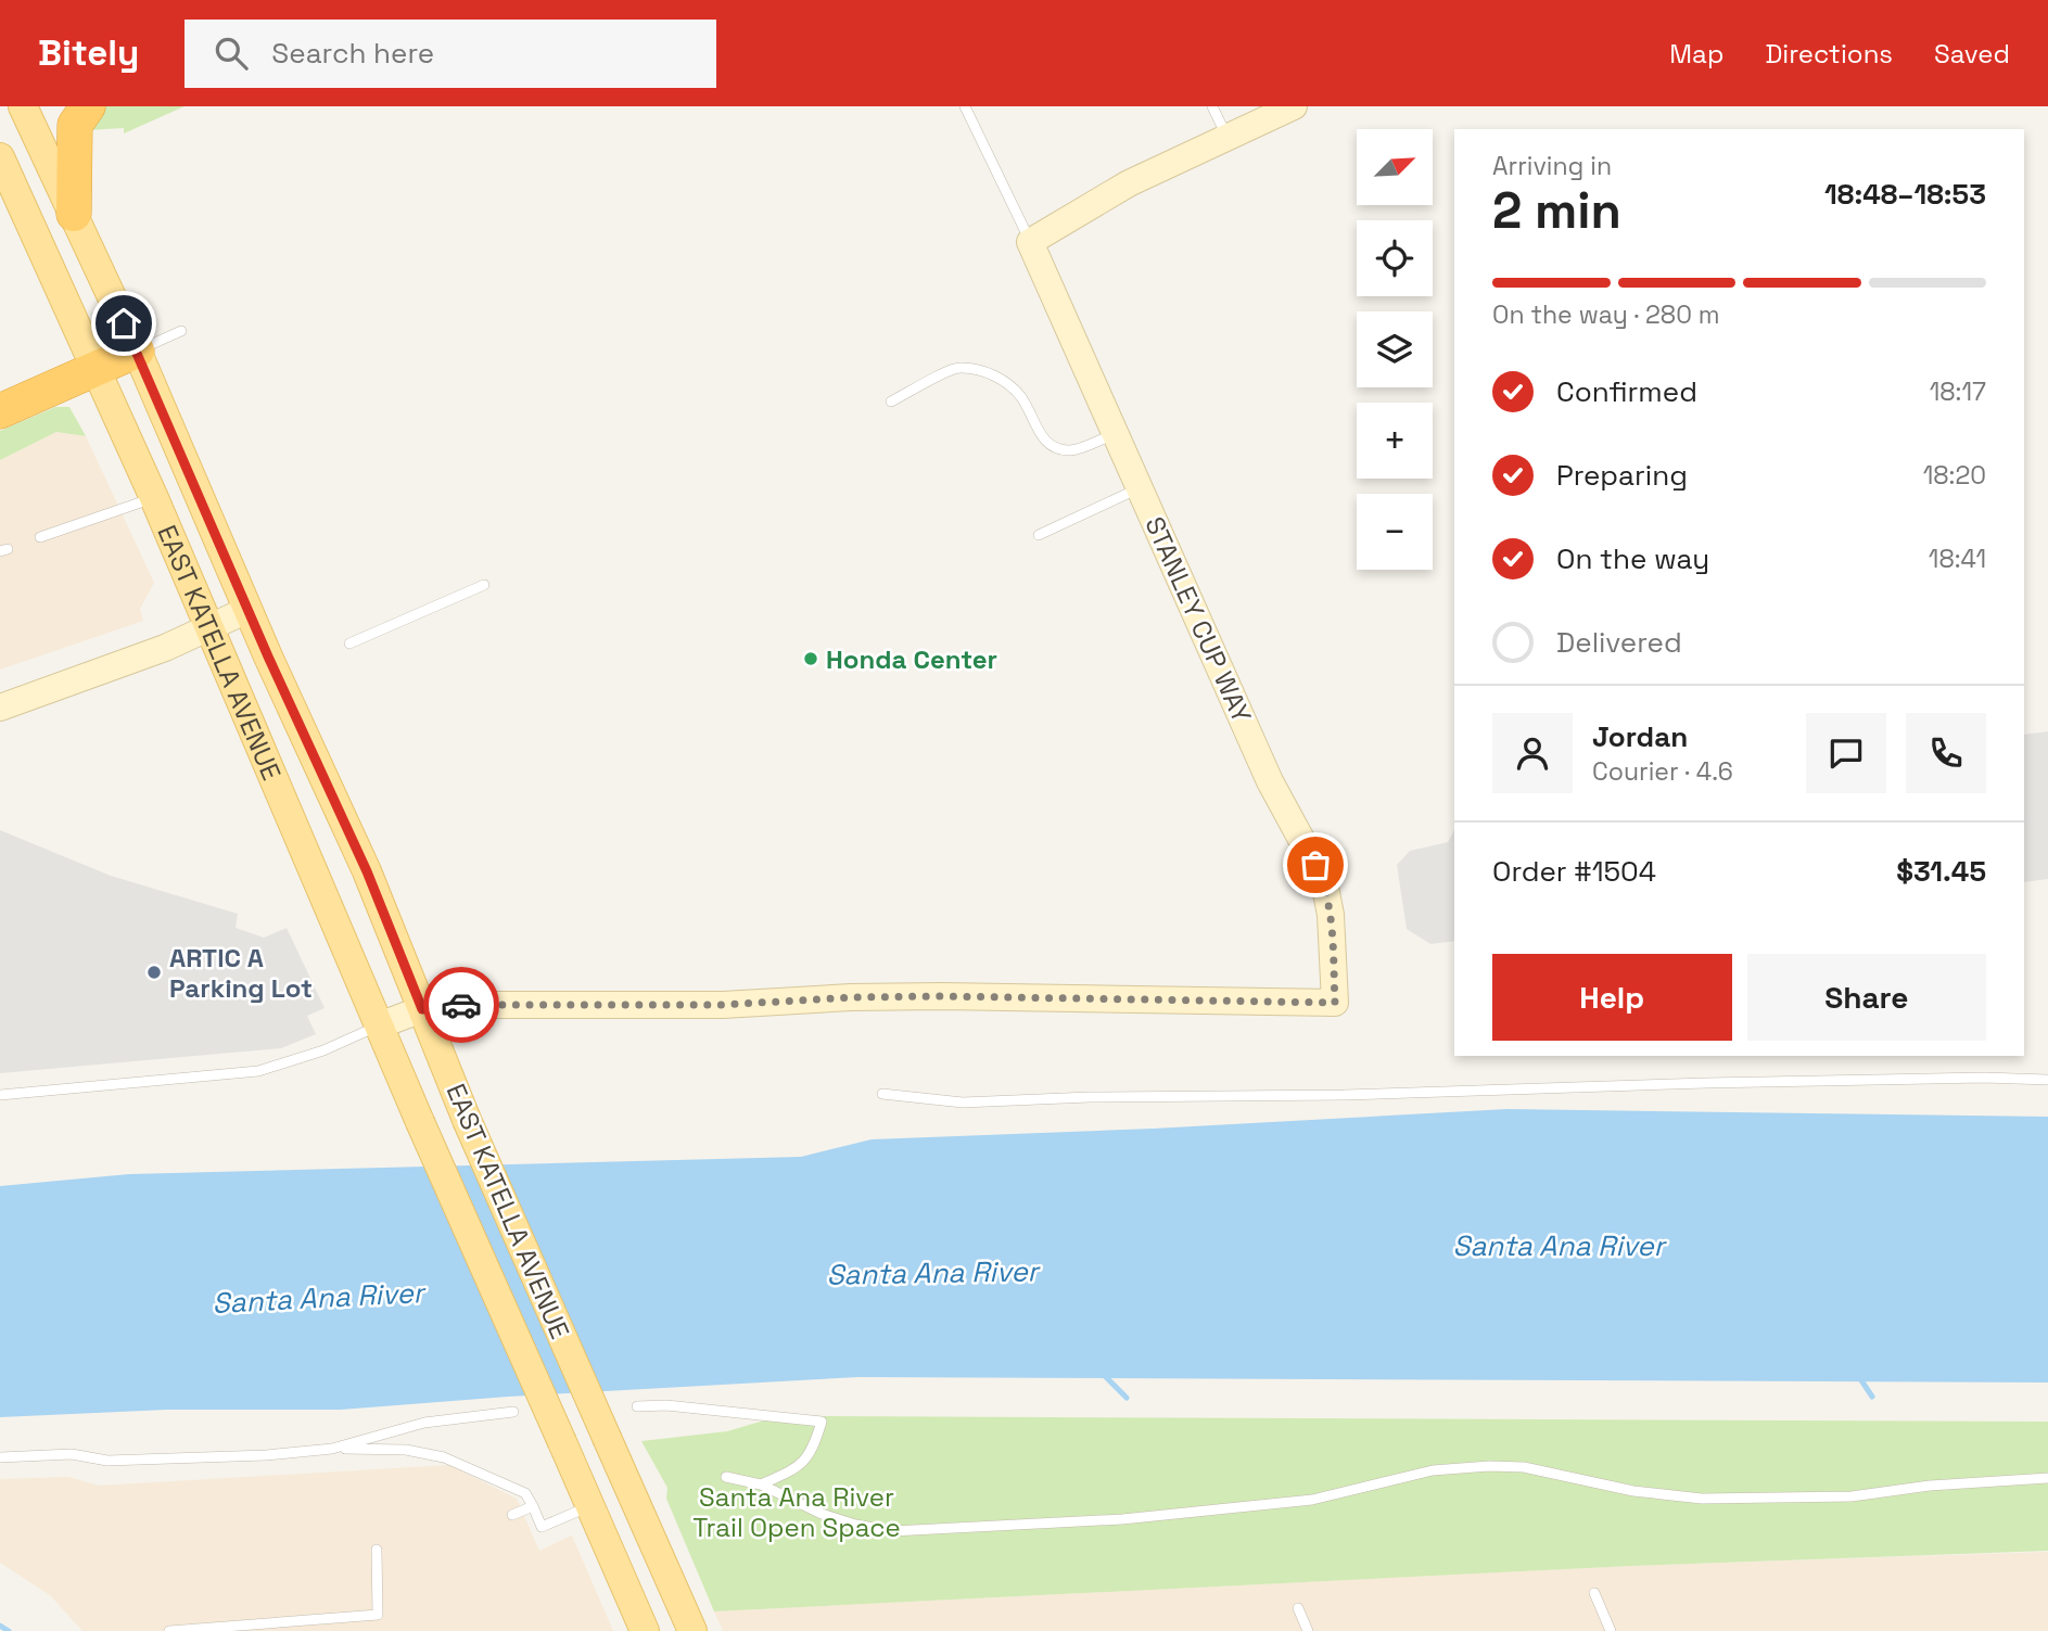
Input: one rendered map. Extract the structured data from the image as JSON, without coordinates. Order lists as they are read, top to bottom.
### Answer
{
  "streets": {
    "main road": ["STANLEY CUP WAY", "EAST KATELLA AVENUE"]
  },
  "crossings": [
    ["STANLEY CUP WAY", "EAST KATELLA AVENUE"]
  ],
  "water": ["Santa Ana River"],
  "parks": ["Santa Ana River Trail Open Space"],
  "places": ["Honda Center", "ARTIC A Parking Lot"],
  "north": "top right",
  "page": {
    "header": "Bitely",
    "search": "Search here",
    "nav": ["Map", "Directions", "Saved"],
    "map_buttons": ["+", "−"],
    "heading": ["2 min", "Arriving in", "18:48–18:53"],
    "panel": [
      "Jordan",
      "Courier · 4.6",
      "Order #1504",
      "$31.45"
    ],
    "bar": "On the way · 280 m",
    "list": [
      ["Confirmed", "18:17"],
      ["Preparing", "18:20"],
      ["On the way", "18:41"],
      "Delivered"
    ],
    "buttons": ["Help", "Share"]
  }
}
